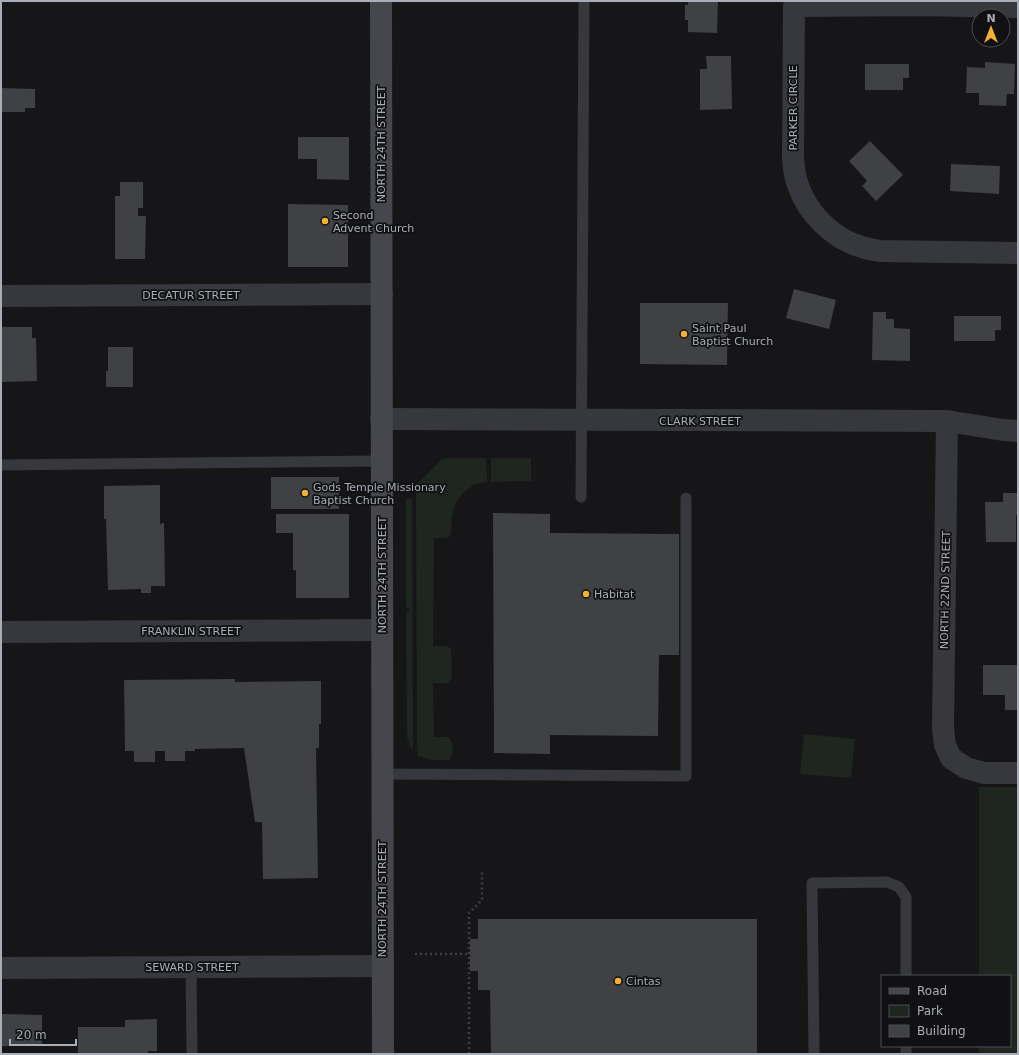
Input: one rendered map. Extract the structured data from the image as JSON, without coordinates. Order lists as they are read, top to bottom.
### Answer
{
  "streets": {
    "main road": ["NORTH 24TH STREET"],
    "street": [
      "PARKER CIRCLE",
      "DECATUR STREET",
      "CLARK STREET",
      "NORTH 22ND STREET",
      "FRANKLIN STREET",
      "SEWARD STREET"
    ]
  },
  "crossings": [
    ["NORTH 24TH STREET", "DECATUR STREET"],
    ["NORTH 24TH STREET", "CLARK STREET"],
    ["NORTH 24TH STREET", "FRANKLIN STREET"],
    ["NORTH 24TH STREET", "SEWARD STREET"],
    ["CLARK STREET", "NORTH 22ND STREET"]
  ],
  "places": [
    "Second Advent Church",
    "Saint Paul Baptist Church",
    "Gods Temple Missionary Baptist Church",
    "Habitat",
    "Cintas"
  ],
  "legend": ["Road", "Park", "Building"],
  "scale_bar": "20 m",
  "north": "top"
}
